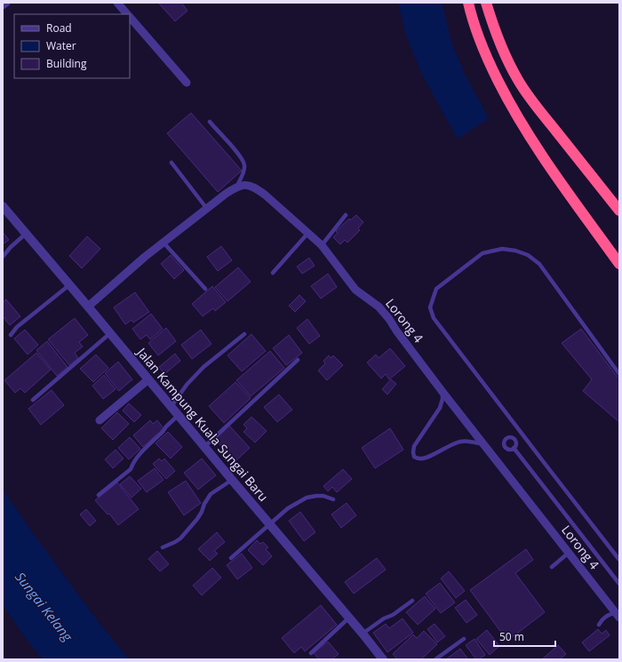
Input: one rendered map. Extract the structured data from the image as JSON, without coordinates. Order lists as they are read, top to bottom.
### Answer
{
  "streets": {
    "street": ["Lorong 4", "Jalan Kampung Kuala Sungai Baru"]
  },
  "water": ["Sungai Kelang"],
  "legend": ["Road", "Water", "Building"],
  "scale_bar": "50 m"
}
